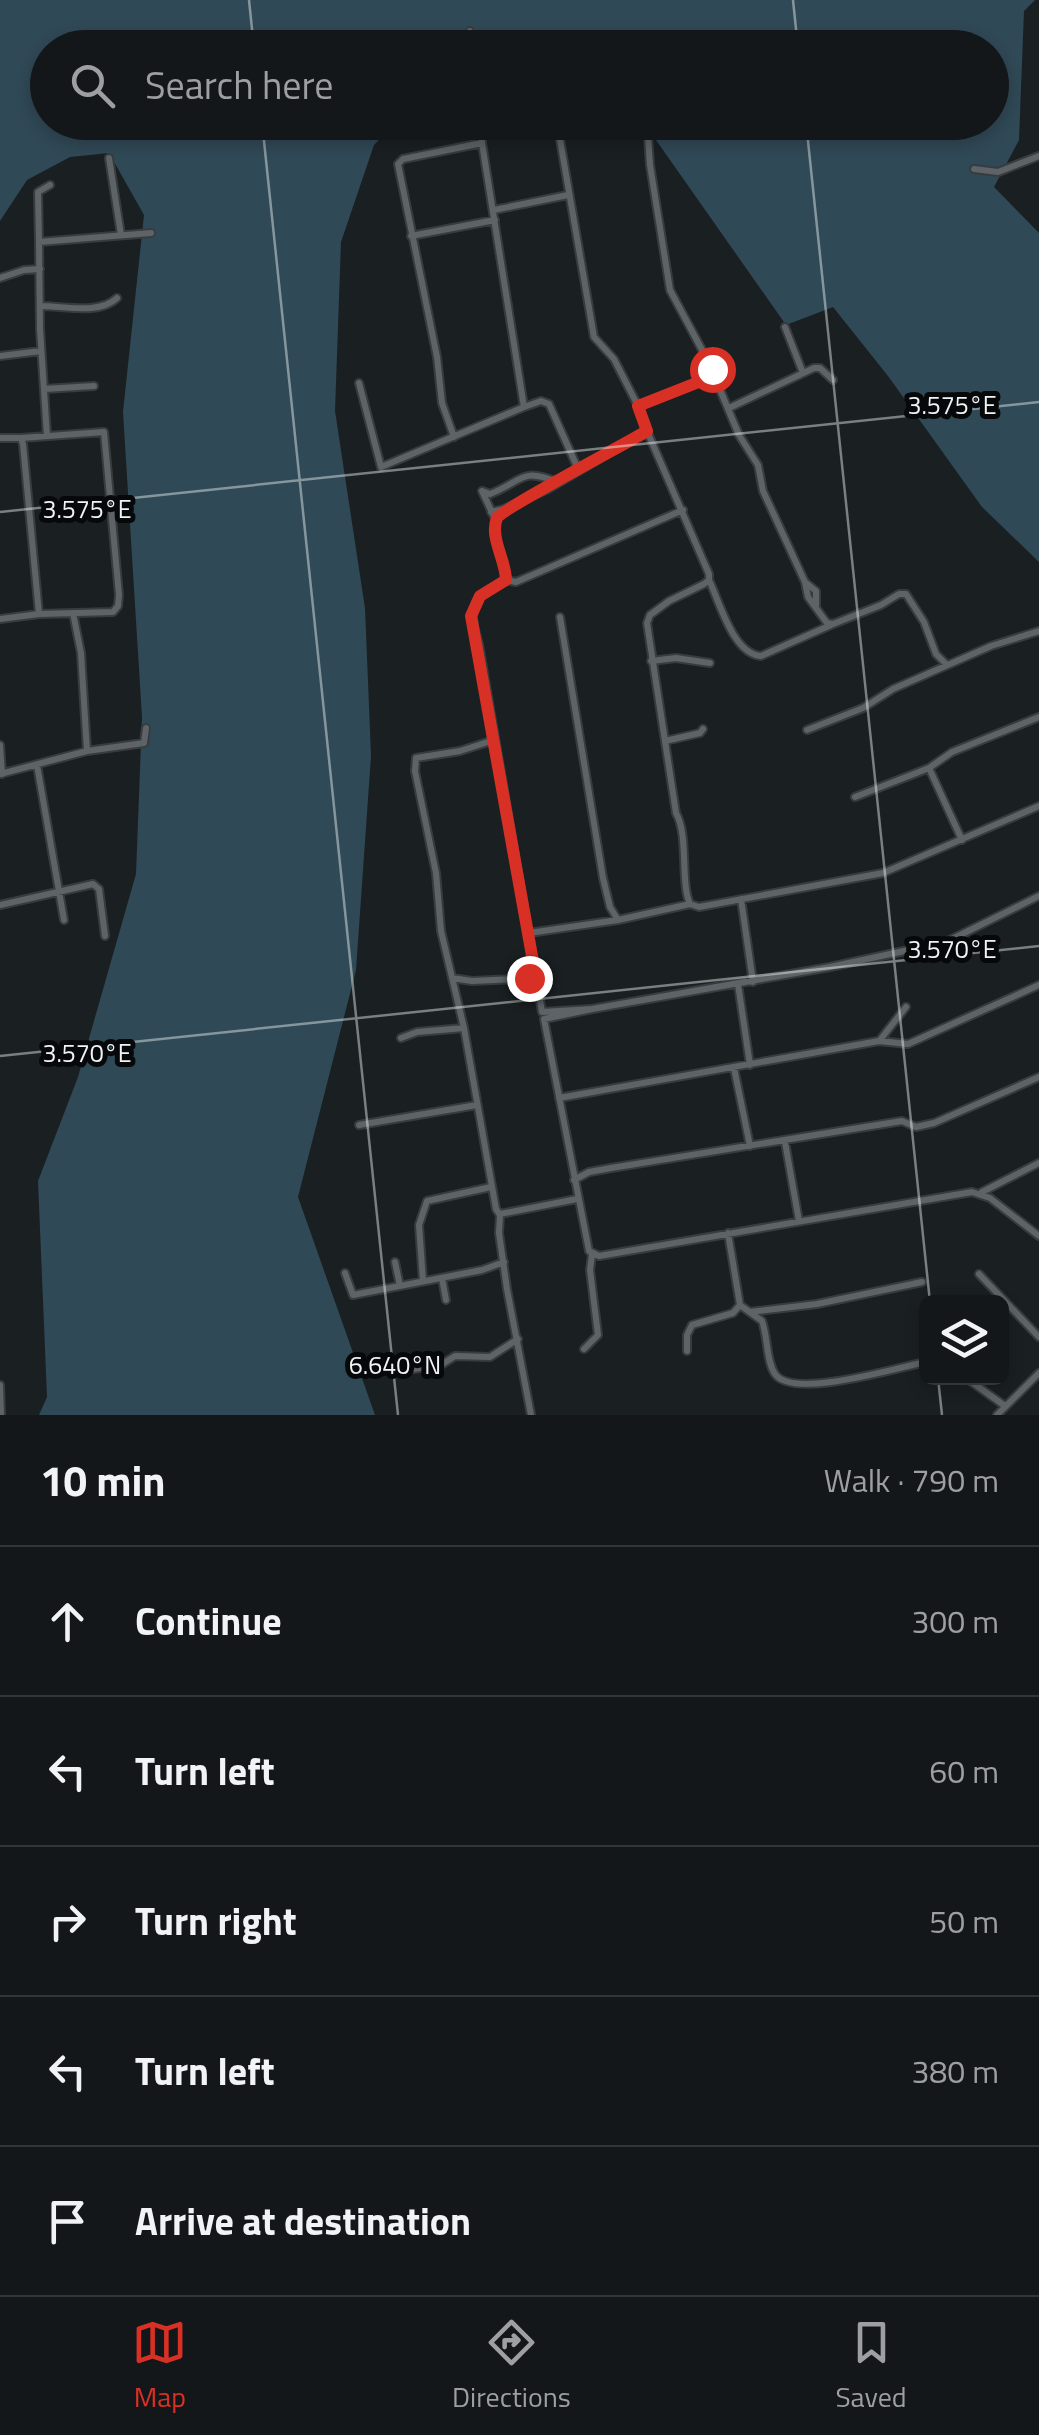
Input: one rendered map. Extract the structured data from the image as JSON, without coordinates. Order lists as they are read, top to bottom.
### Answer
{
  "page": {
    "search": "Search here",
    "heading": ["10 min", "Walk · 790 m"],
    "list": [
      ["Continue", "300 m"],
      ["Turn left", "60 m"],
      ["Turn right", "50 m"],
      ["Turn left", "380 m"],
      "Arrive at destination"
    ],
    "nav": ["Map", "Directions", "Saved"]
  },
  "coordinates": ["3.575°E", "3.570°E", "6.640°N"]
}
